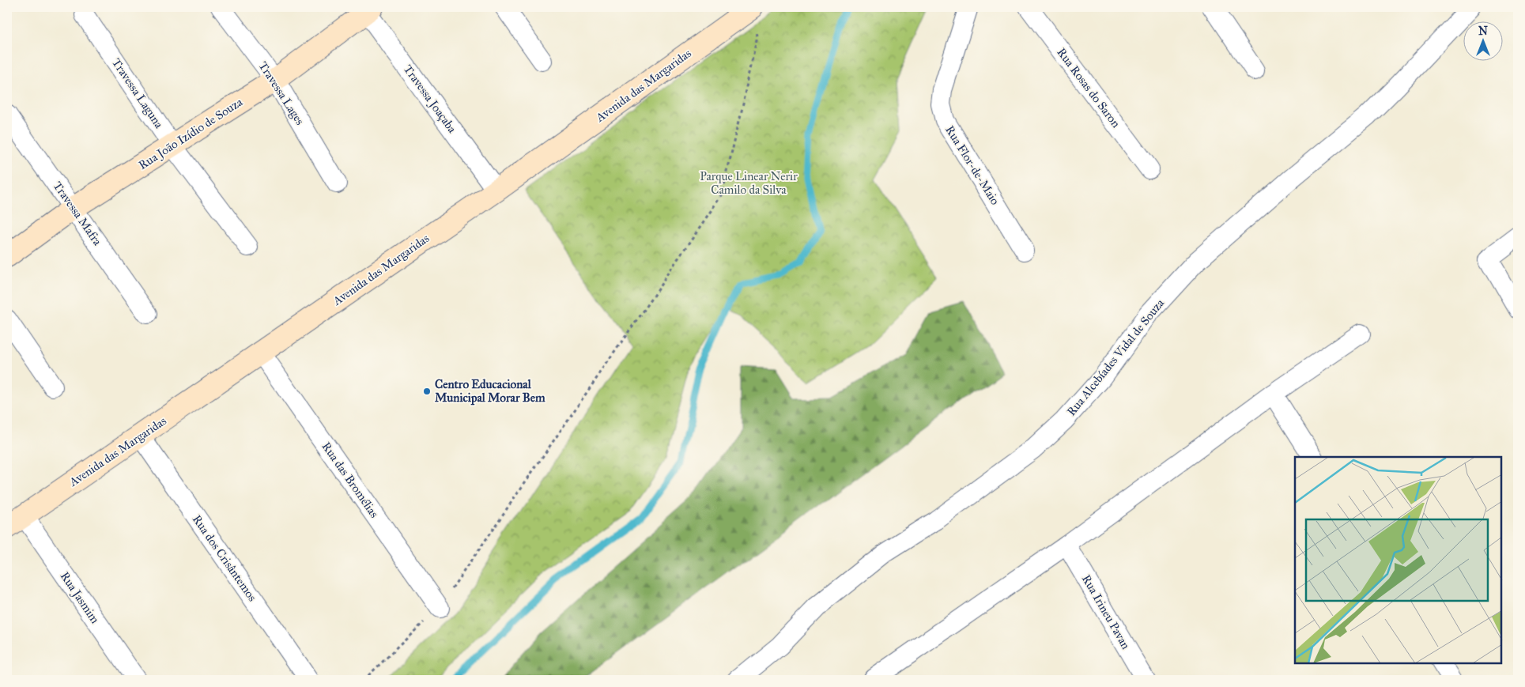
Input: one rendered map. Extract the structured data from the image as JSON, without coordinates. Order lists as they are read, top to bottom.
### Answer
{
  "streets": {
    "street": [
      "Avenida das Margaridas",
      "Rua Rosas do Saron",
      "Travessa Laguna",
      "Travessa Lages",
      "Travessa Joaçaba",
      "Rua João Izídio de Souza",
      "Rua Flor-de-Maio",
      "Travessa Mafra",
      "Rua Alcebíades Vidal de Souza",
      "Rua das Bromélias",
      "Rua dos Crisântemos",
      "Rua Jasmim",
      "Rua Irineu Pavan"
    ]
  },
  "crossings": [
    ["Avenida das Margaridas", "Travessa Joaçaba"],
    ["Avenida das Margaridas", "Rua das Bromélias"],
    ["Avenida das Margaridas", "Rua dos Crisântemos"],
    ["Avenida das Margaridas", "Rua Jasmim"],
    ["Travessa Laguna", "Rua João Izídio de Souza"],
    ["Travessa Lages", "Rua João Izídio de Souza"],
    ["Travessa Joaçaba", "Rua João Izídio de Souza"],
    ["Rua João Izídio de Souza", "Travessa Mafra"]
  ],
  "parks": ["Parque Linear Nerir Camilo da Silva"],
  "places": ["Centro Educacional Municipal Morar Bem"],
  "north": "top"
}
